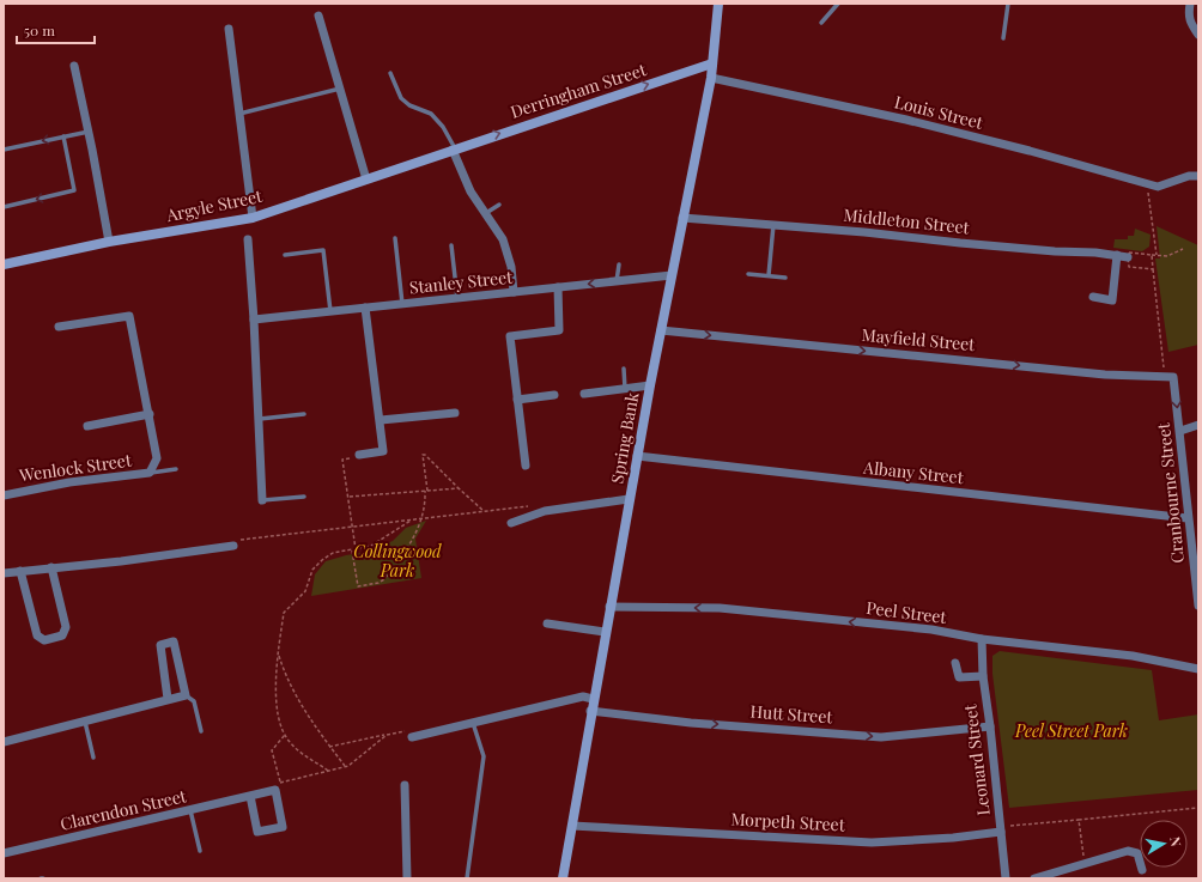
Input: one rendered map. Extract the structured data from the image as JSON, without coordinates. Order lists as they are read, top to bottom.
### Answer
{
  "streets": {
    "street": [
      "Derringham Street",
      "Louis Street",
      "Argyle Street",
      "Middleton Street",
      "Stanley Street",
      "Mayfield Street",
      "Spring Bank",
      "Wenlock Street",
      "Albany Street",
      "Cranbourne Street",
      "Peel Street",
      "Hutt Street",
      "Leonard Street",
      "Clarendon Street",
      "Morpeth Street"
    ]
  },
  "crossings": [
    ["Derringham Street", "Argyle Street"],
    ["Derringham Street", "Spring Bank"],
    ["Louis Street", "Spring Bank"],
    ["Middleton Street", "Spring Bank"],
    ["Stanley Street", "Spring Bank"],
    ["Mayfield Street", "Spring Bank"],
    ["Mayfield Street", "Cranbourne Street"],
    ["Spring Bank", "Albany Street"],
    ["Spring Bank", "Peel Street"],
    ["Spring Bank", "Hutt Street"],
    ["Spring Bank", "Morpeth Street"],
    ["Albany Street", "Cranbourne Street"],
    ["Peel Street", "Leonard Street"],
    ["Hutt Street", "Leonard Street"],
    ["Leonard Street", "Morpeth Street"]
  ],
  "one_way": [
    "Derringham Street",
    "Mayfield Street",
    "Peel Street",
    "Hutt Street"
  ],
  "parks": ["Collingwood Park", "Peel Street Park"],
  "scale_bar": "50 m",
  "north": "right"
}
